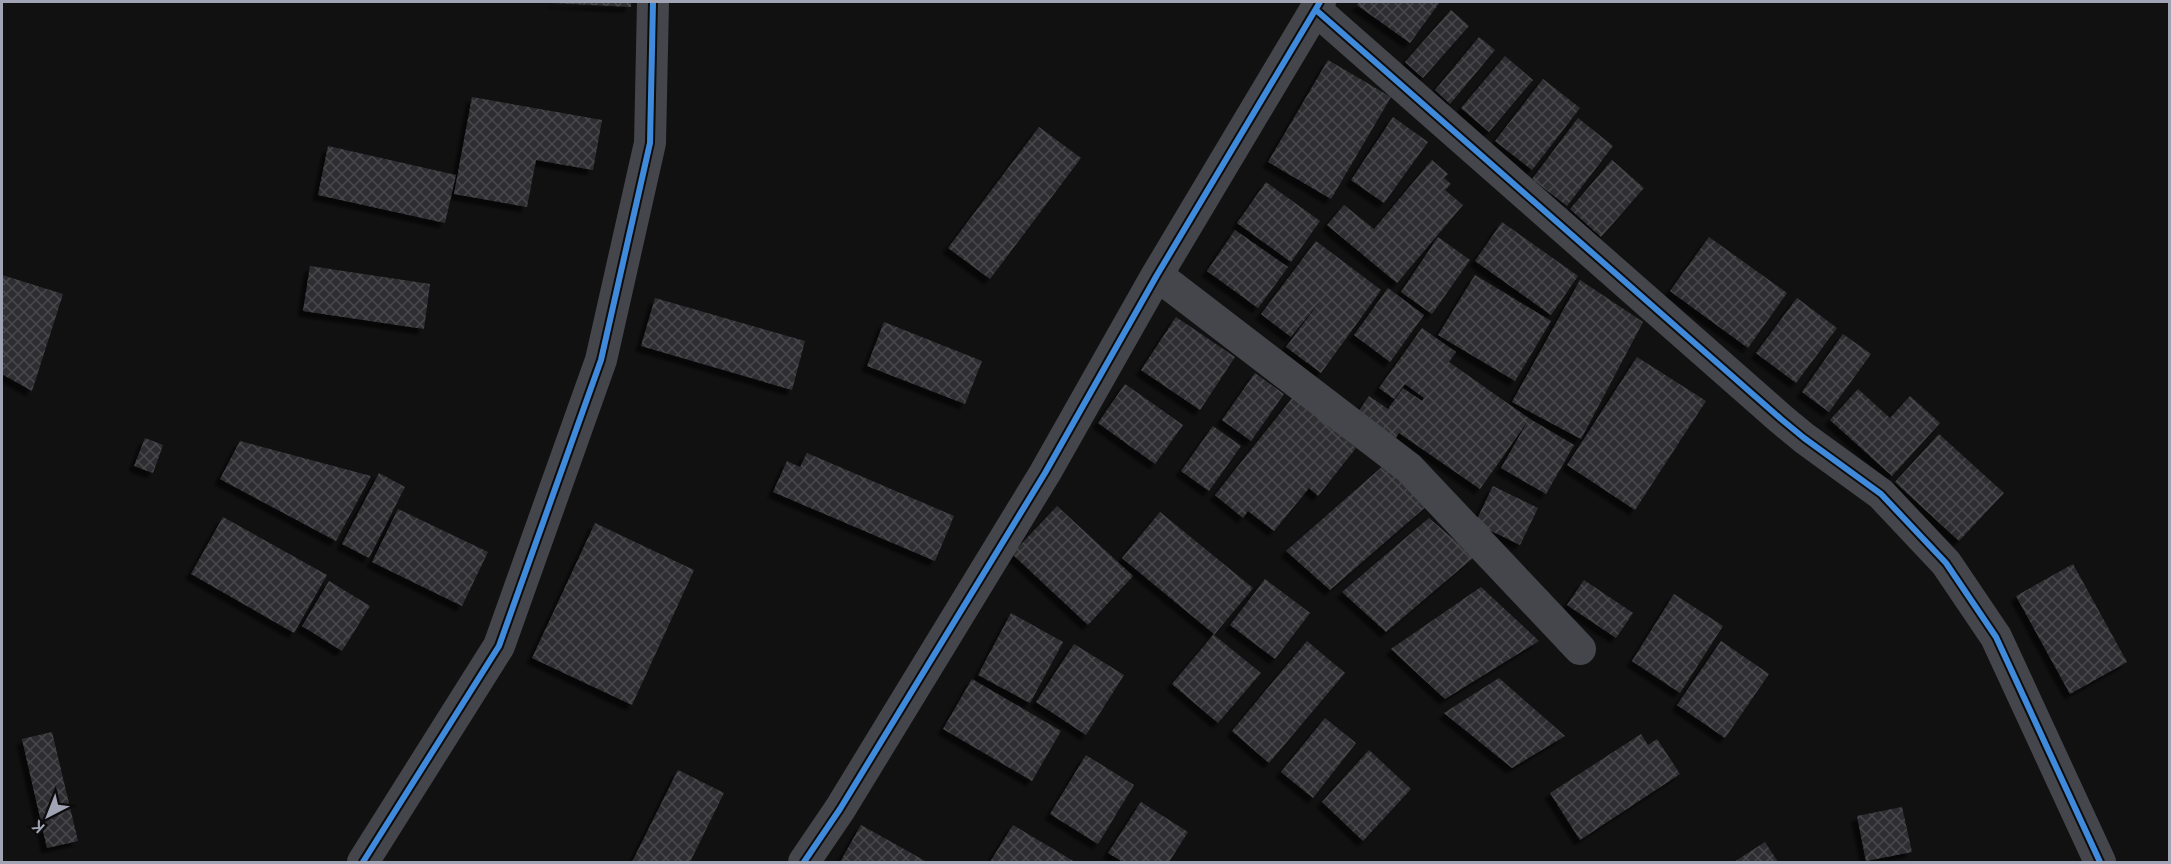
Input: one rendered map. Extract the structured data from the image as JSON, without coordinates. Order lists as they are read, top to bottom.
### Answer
{
  "north": "bottom left"
}
